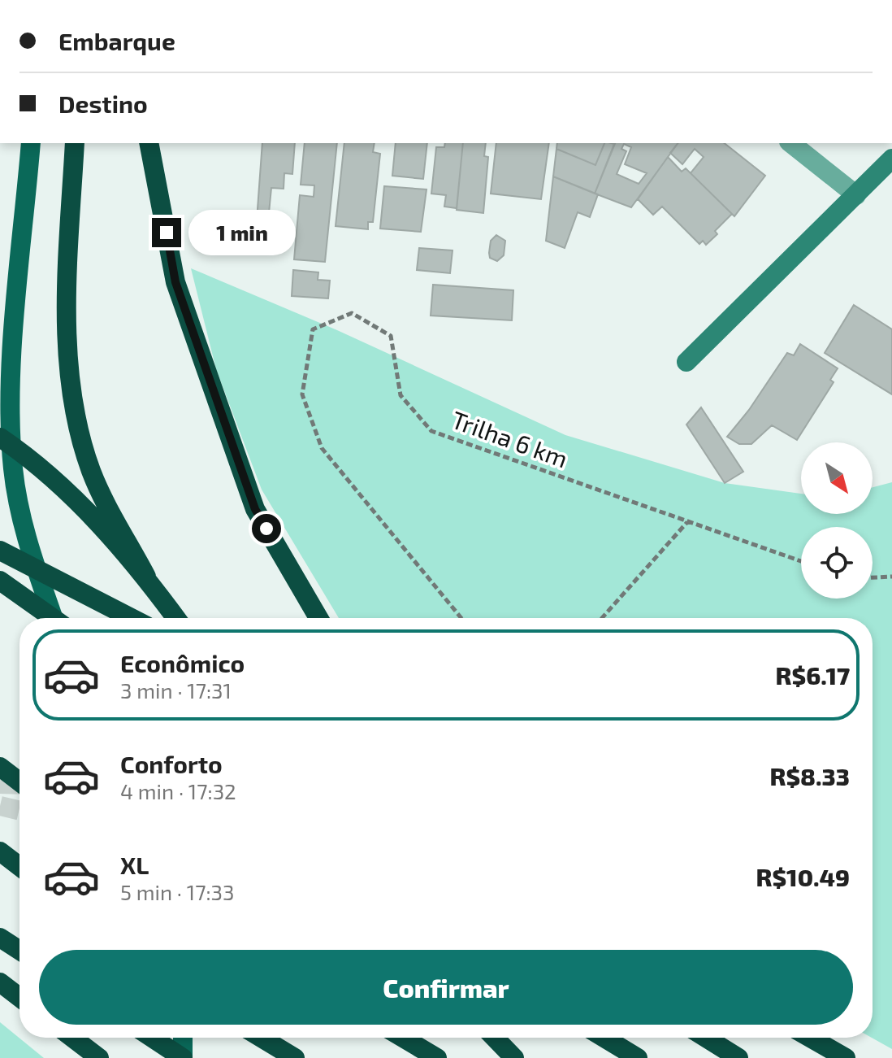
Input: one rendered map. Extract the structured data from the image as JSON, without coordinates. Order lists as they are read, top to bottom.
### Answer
{
  "streets": {
    "path": ["Trilha 6 km"]
  },
  "north": "bottom right",
  "page": {
    "banner": ["Embarque", "Destino"],
    "bubble": "1 min",
    "list": [
      {
        "name": "Econômico",
        "note": "3 min · 17:31",
        "value": "R$6.17"
      },
      {
        "name": "Conforto",
        "note": "4 min · 17:32",
        "value": "R$8.33"
      },
      {
        "name": "XL",
        "note": "5 min · 17:33",
        "value": "R$10.49"
      }
    ],
    "buttons": "Confirmar"
  }
}
